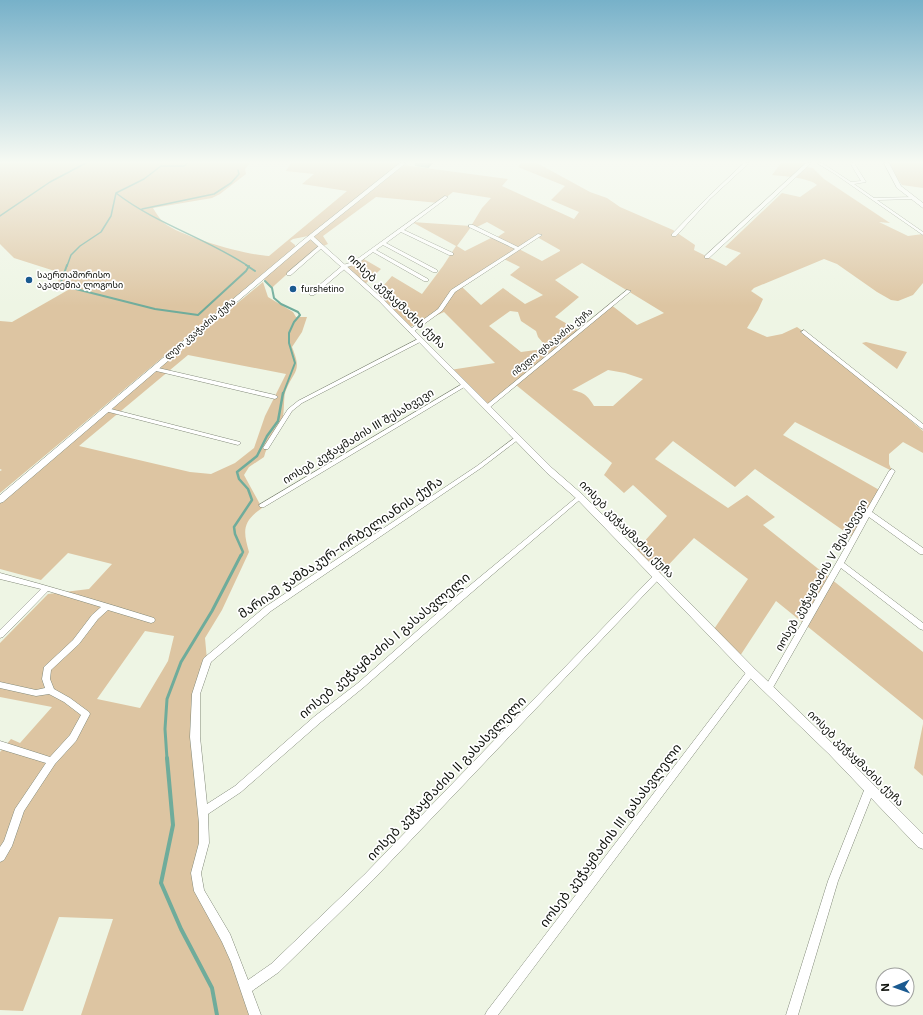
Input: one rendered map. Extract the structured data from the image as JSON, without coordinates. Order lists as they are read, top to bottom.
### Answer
{
  "streets": {
    "main road": ["ლეო კვაჭაძის ქუჩა"],
    "street": [
      "იოსებ კეჭაყმაძის ქუჩა",
      "იმედო ფხაკაძის ქუჩა",
      "იოსებ კეჭაყმაძის III შესახვევი",
      "მარიამ ჯამბაკურ-ორბელიანის ქუჩა",
      "იოსებ კეჭაყმაძის V შესახვევი",
      "იოსებ კეჭაყმაძის I გასასვლელი",
      "იოსებ კეჭაყმაძის II გასასვლელი",
      "იოსებ კეჭაყმაძის III გასასვლელი"
    ]
  },
  "crossings": [
    ["იოსებ კეჭაყმაძის ქუჩა", "ლეო კვაჭაძის ქუჩა"],
    ["იოსებ კეჭაყმაძის ქუჩა", "იმედო ფხაკაძის ქუჩა"],
    ["იოსებ კეჭაყმაძის ქუჩა", "იოსებ კეჭაყმაძის III შესახვევი"],
    ["იოსებ კეჭაყმაძის ქუჩა", "მარიამ ჯამბაკურ-ორბელიანის ქუჩა"],
    ["იოსებ კეჭაყმაძის ქუჩა", "იოსებ კეჭაყმაძის V შესახვევი"],
    ["იოსებ კეჭაყმაძის ქუჩა", "იოსებ კეჭაყმაძის I გასასვლელი"],
    ["იოსებ კეჭაყმაძის ქუჩა", "იოსებ კეჭაყმაძის II გასასვლელი"],
    ["იოსებ კეჭაყმაძის ქუჩა", "იოსებ კეჭაყმაძის III გასასვლელი"],
    ["მარიამ ჯამბაკურ-ორბელიანის ქუჩა", "იოსებ კეჭაყმაძის I გასასვლელი"],
    ["მარიამ ჯამბაკურ-ორბელიანის ქუჩა", "იოსებ კეჭაყმაძის II გასასვლელი"]
  ],
  "places": ["საერთაშორისო აკადემია ლოგოსი", "furshetino"],
  "north": "left"
}
